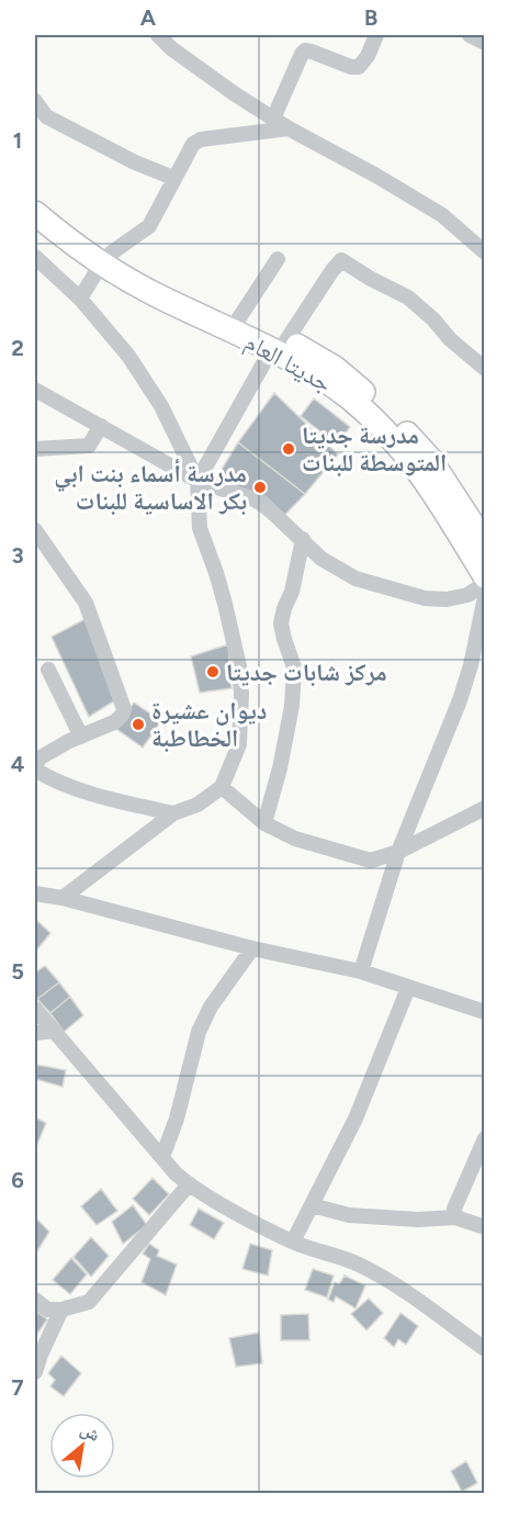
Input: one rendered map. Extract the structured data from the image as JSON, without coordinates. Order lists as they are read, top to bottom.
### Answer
{
  "streets": {
    "main road": ["جديتا العام"]
  },
  "places": [
    "مدرسة جديتا المتوسطة للبنات",
    "مدرسة أسماء بنت ابي بكر الاساسية للبنات",
    "مركز شابات جديتا",
    "ديوان عشيرة الخطاطبة"
  ],
  "north": "top right",
  "grid": {
    "columns": ["A", "B"],
    "rows": [
      "1",
      "2",
      "3",
      "4",
      "5",
      "6",
      "7"
    ]
  }
}
